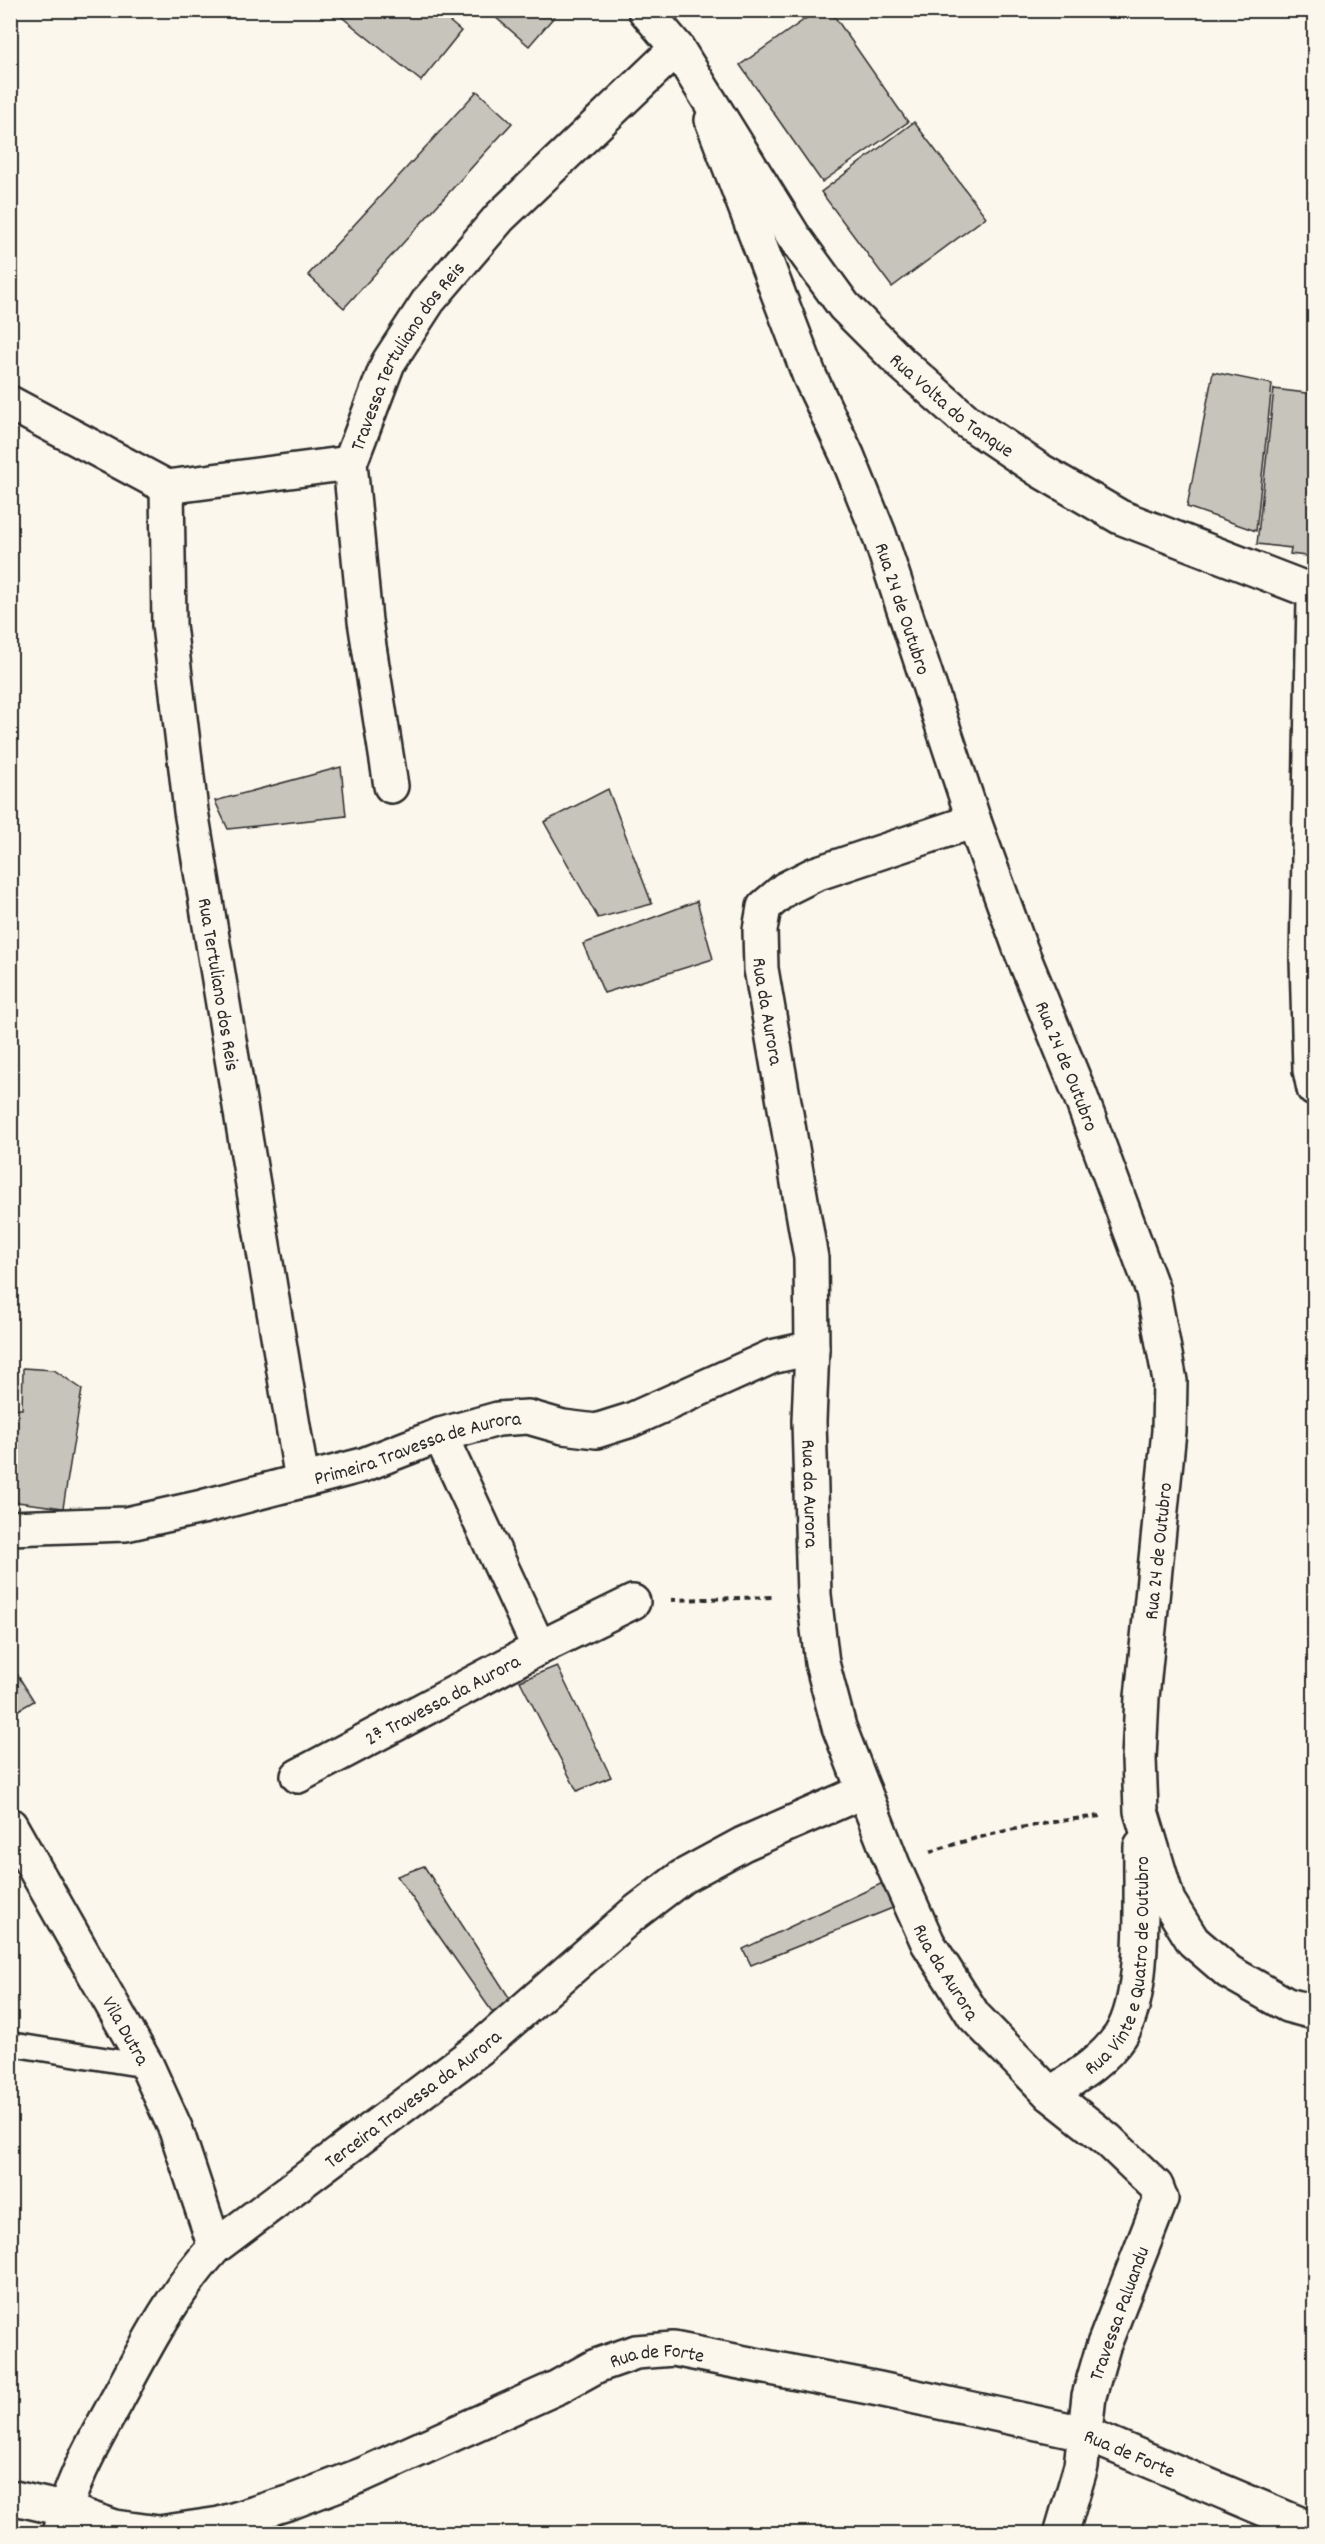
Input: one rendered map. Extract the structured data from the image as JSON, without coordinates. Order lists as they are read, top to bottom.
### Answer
{
  "streets": {
    "street": [
      "Travessa Tertuliano dos Reis",
      "Rua Volta do Tanque",
      "Rua 24 de Outubro",
      "Rua Tertuliano dos Reis",
      "Rua da Aurora",
      "Primeira Travessa de Aurora",
      "2ª Travessa da Aurora",
      "Rua Vinte e Quatro de Outubro",
      "Vila Dutra",
      "Terceira Travessa da Aurora",
      "Travessa Paluandu",
      "Rua de Forte"
    ]
  },
  "crossings": [
    ["Rua Volta do Tanque", "Rua 24 de Outubro"],
    ["Rua 24 de Outubro", "Rua da Aurora"],
    ["Rua 24 de Outubro", "Rua Vinte e Quatro de Outubro"],
    ["Rua Tertuliano dos Reis", "Primeira Travessa de Aurora"],
    ["Rua da Aurora", "Primeira Travessa de Aurora"],
    ["Rua da Aurora", "Rua Vinte e Quatro de Outubro"],
    ["Rua da Aurora", "Terceira Travessa da Aurora"],
    ["Rua da Aurora", "Travessa Paluandu"],
    ["Primeira Travessa de Aurora", "2ª Travessa da Aurora"],
    ["Vila Dutra", "Terceira Travessa da Aurora"],
    ["Terceira Travessa da Aurora", "Rua de Forte"],
    ["Travessa Paluandu", "Rua de Forte"]
  ]
}
